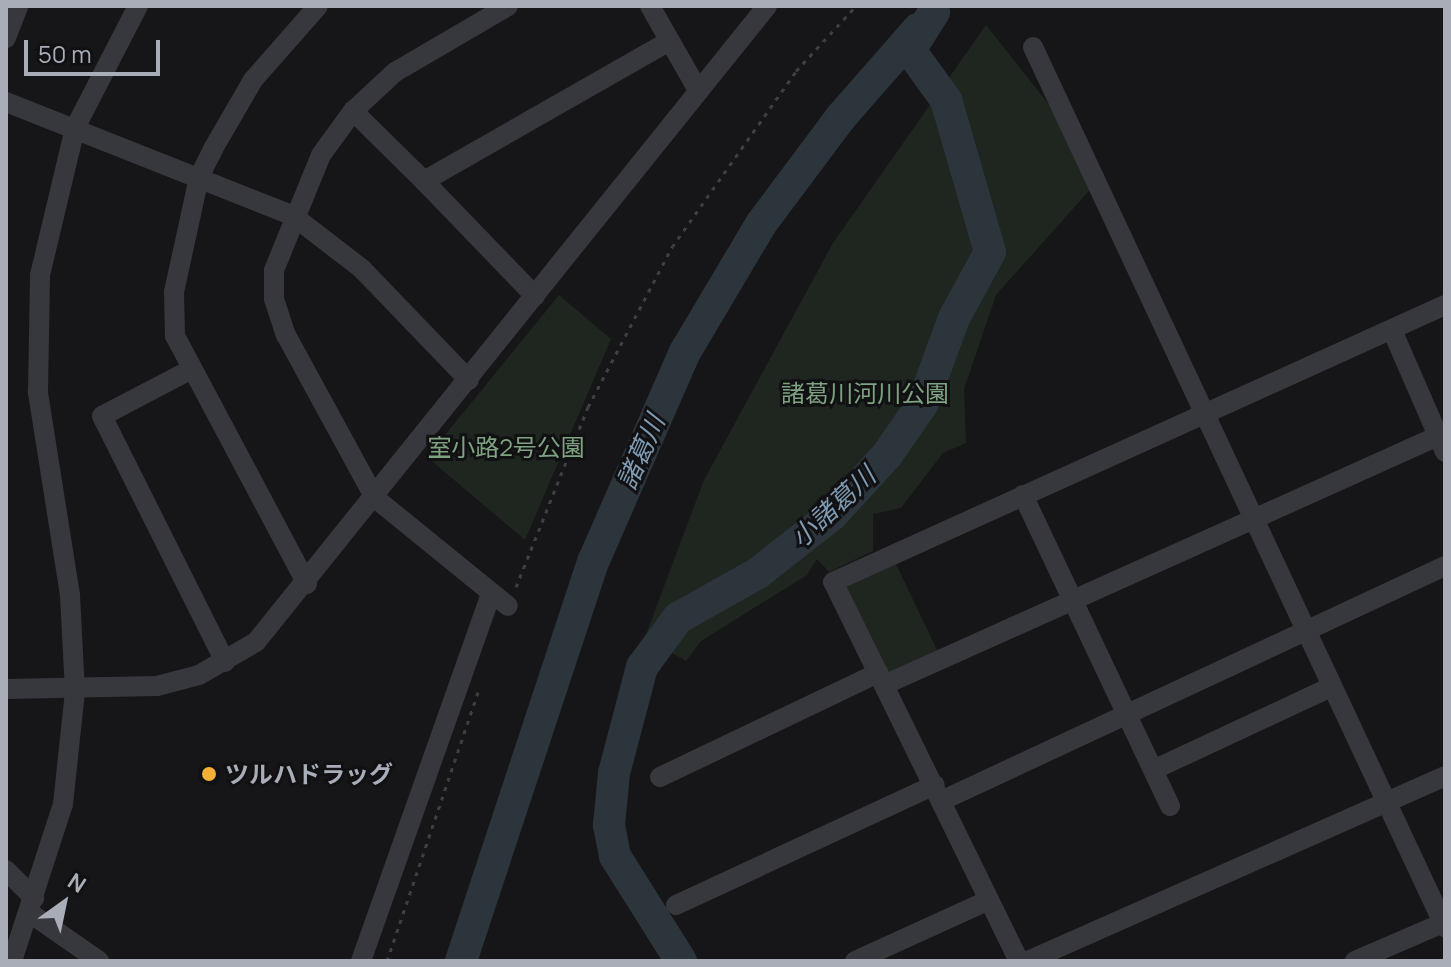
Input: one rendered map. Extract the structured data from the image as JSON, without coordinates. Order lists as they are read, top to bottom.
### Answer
{
  "water": ["諸葛川", "小諸葛川"],
  "parks": ["諸葛川河川公園", "室小路2号公園"],
  "places": ["ツルハドラッグ"],
  "scale_bar": "50 m",
  "north": "top right"
}
